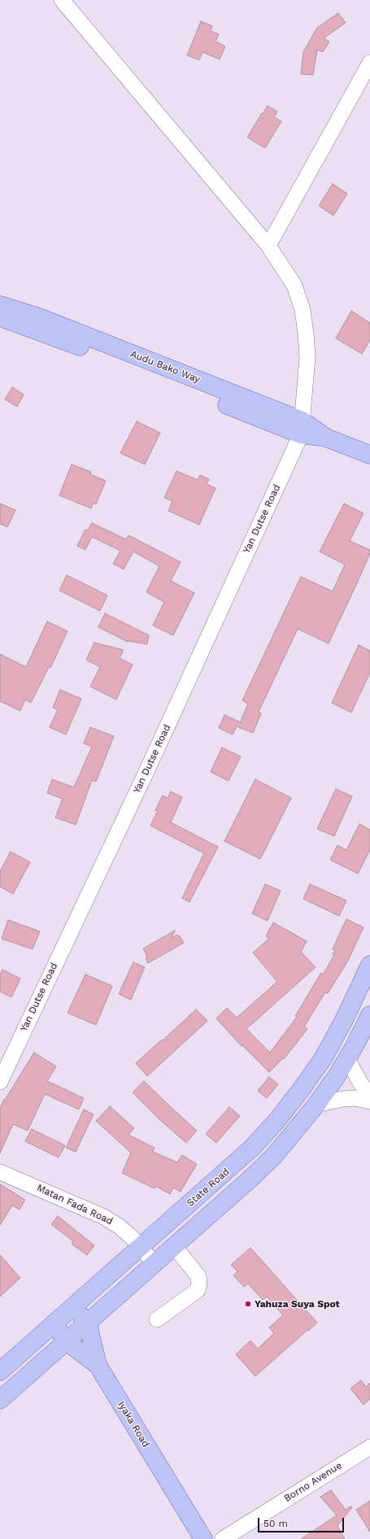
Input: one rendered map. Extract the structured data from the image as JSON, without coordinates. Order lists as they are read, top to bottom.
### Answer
{
  "streets": {
    "main road": ["Audu Bako Way", "State Road", "Iyaka Road"],
    "street": ["Yan Dutse Road", "Matan Fada Road", "Borno Avenue"]
  },
  "crossings": [
    ["Audu Bako Way", "Yan Dutse Road"],
    ["State Road", "Matan Fada Road"],
    ["State Road", "Iyaka Road"]
  ],
  "places": ["Yahuza Suya Spot"],
  "scale_bar": "50 m"
}
